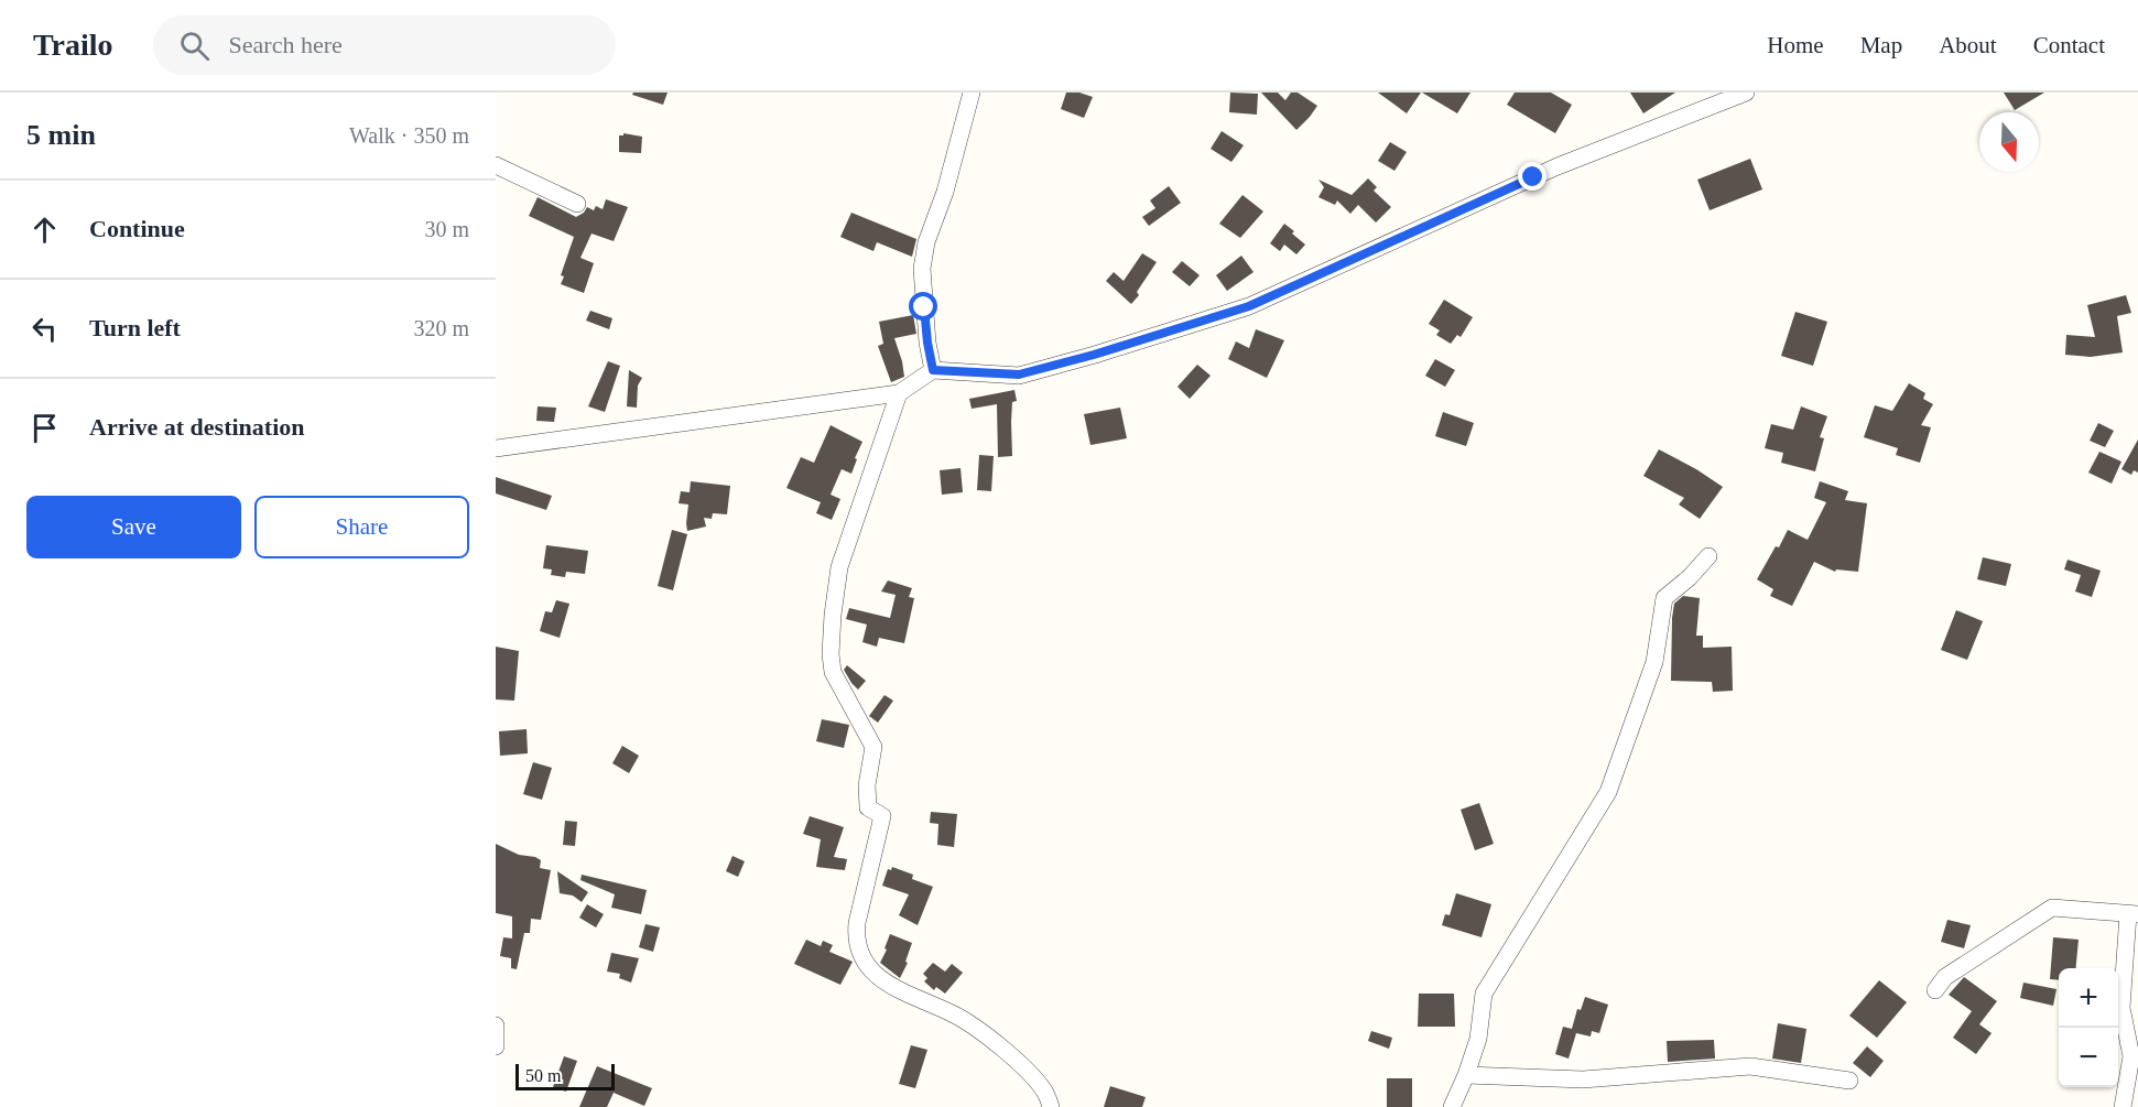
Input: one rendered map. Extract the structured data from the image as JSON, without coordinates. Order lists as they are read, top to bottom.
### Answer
{
  "scale_bar": "50 m",
  "north": "bottom",
  "page": {
    "header": "Trailo",
    "search": "Search here",
    "nav": [
      "Home",
      "Map",
      "About",
      "Contact"
    ],
    "heading": ["5 min", "Walk · 350 m"],
    "list": [
      ["Continue", "30 m"],
      ["Turn left", "320 m"],
      "Arrive at destination"
    ],
    "buttons": ["Save", "Share"],
    "map_buttons": ["+", "−"],
    "scale": "50 m"
  }
}
